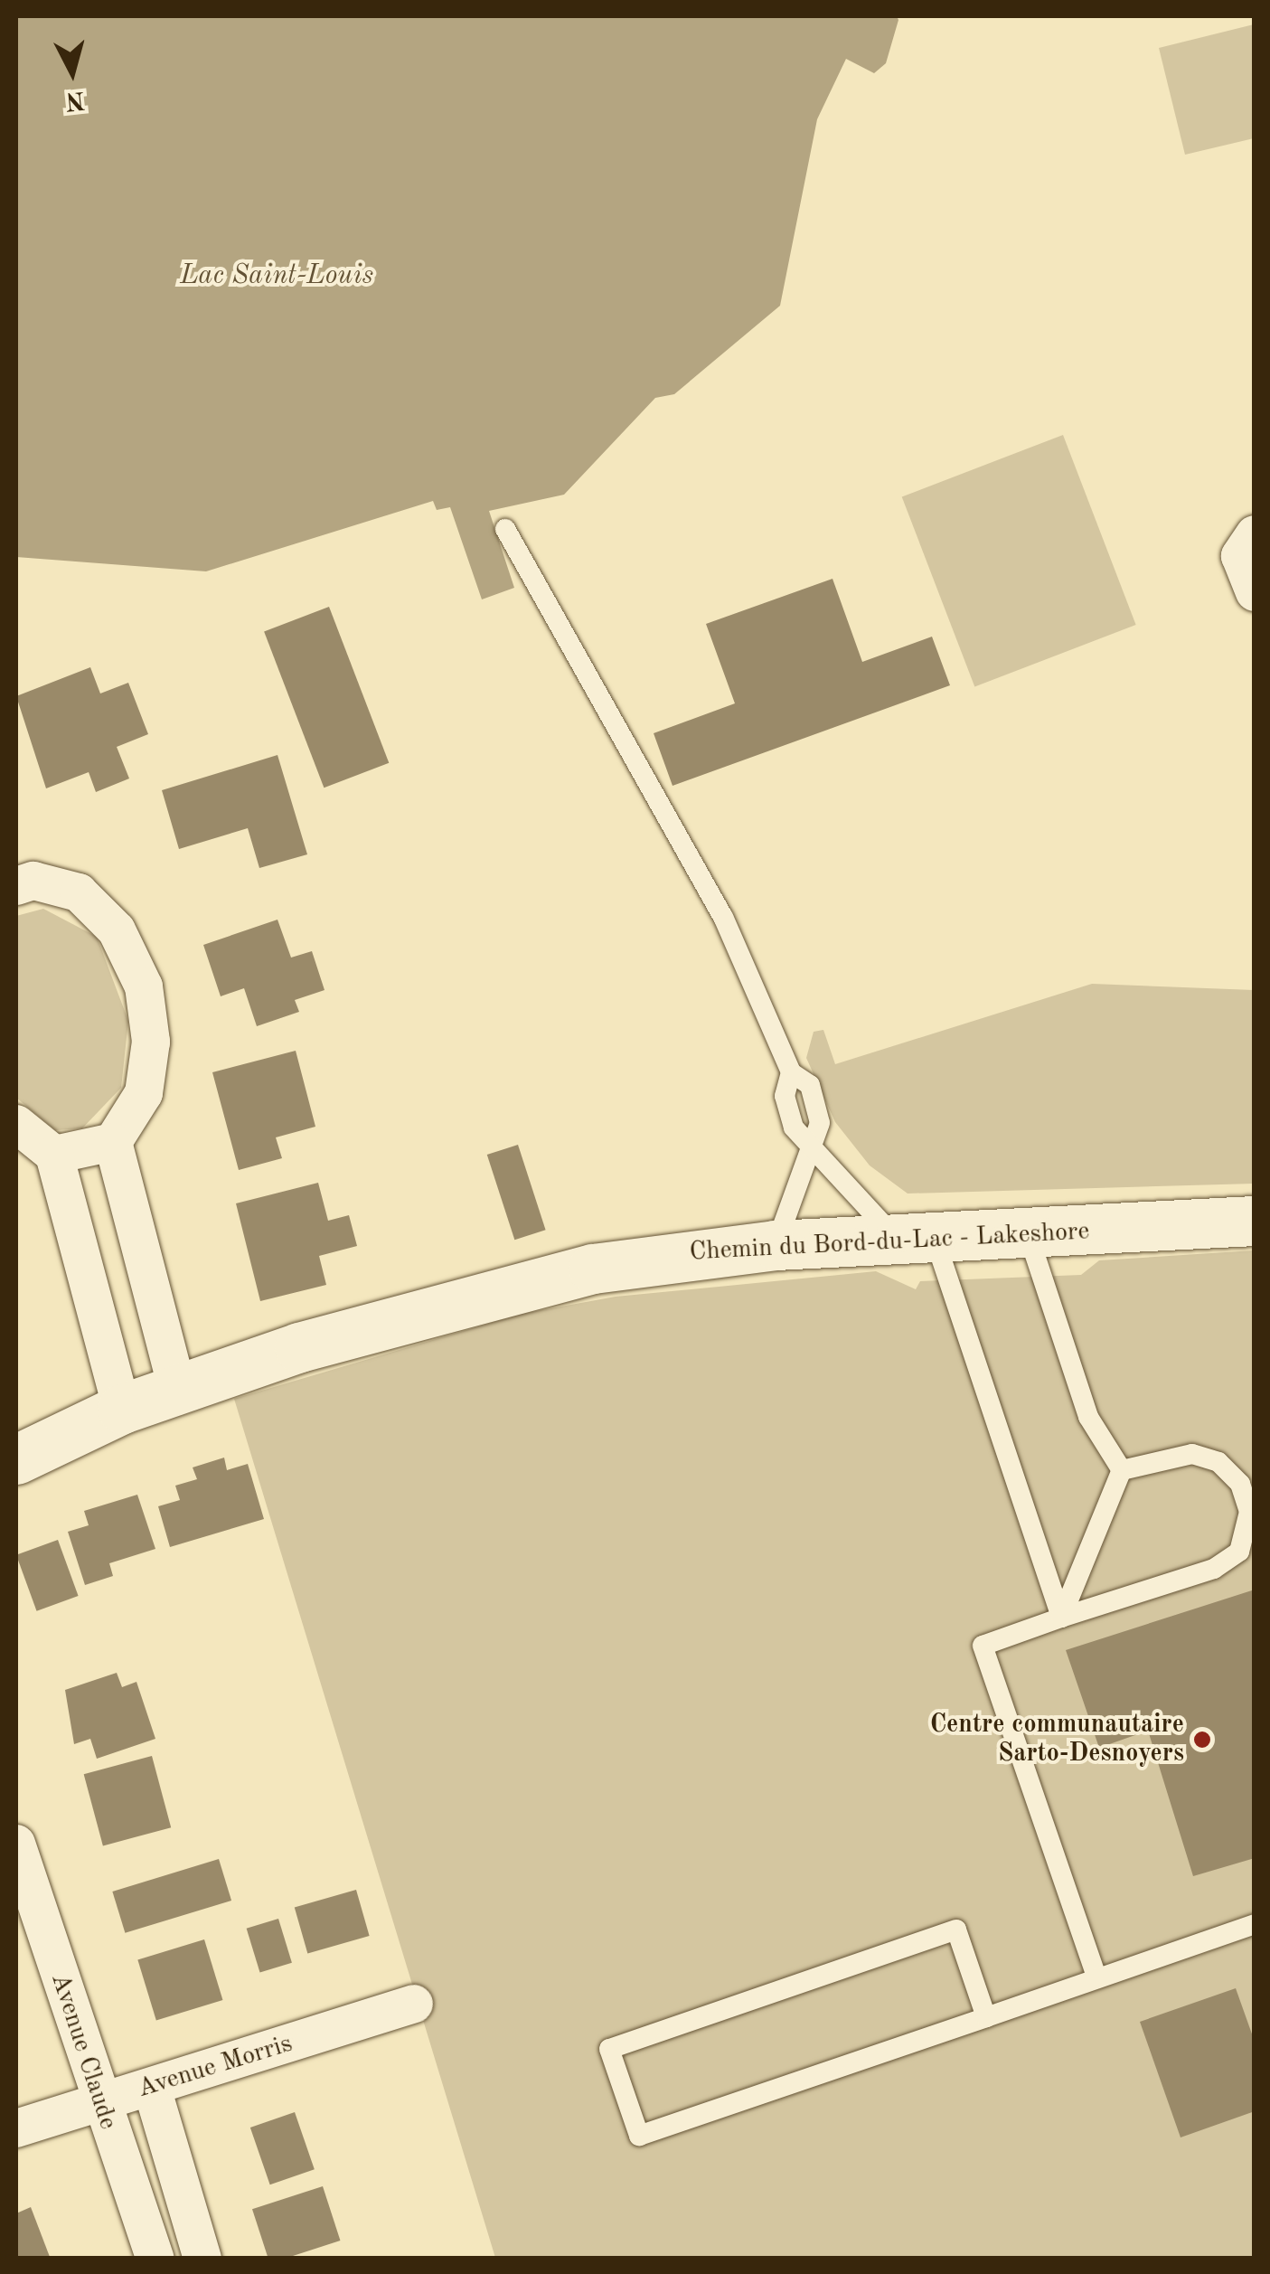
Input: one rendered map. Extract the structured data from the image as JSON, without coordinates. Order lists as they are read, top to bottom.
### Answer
{
  "streets": {
    "street": ["Chemin du Bord-du-Lac - Lakeshore", "Avenue Claude", "Avenue Morris"]
  },
  "crossings": [
    ["Avenue Claude", "Avenue Morris"]
  ],
  "water": ["Lac Saint-Louis"],
  "places": ["Centre communautaire Sarto-Desnoyers"],
  "north": "bottom"
}
